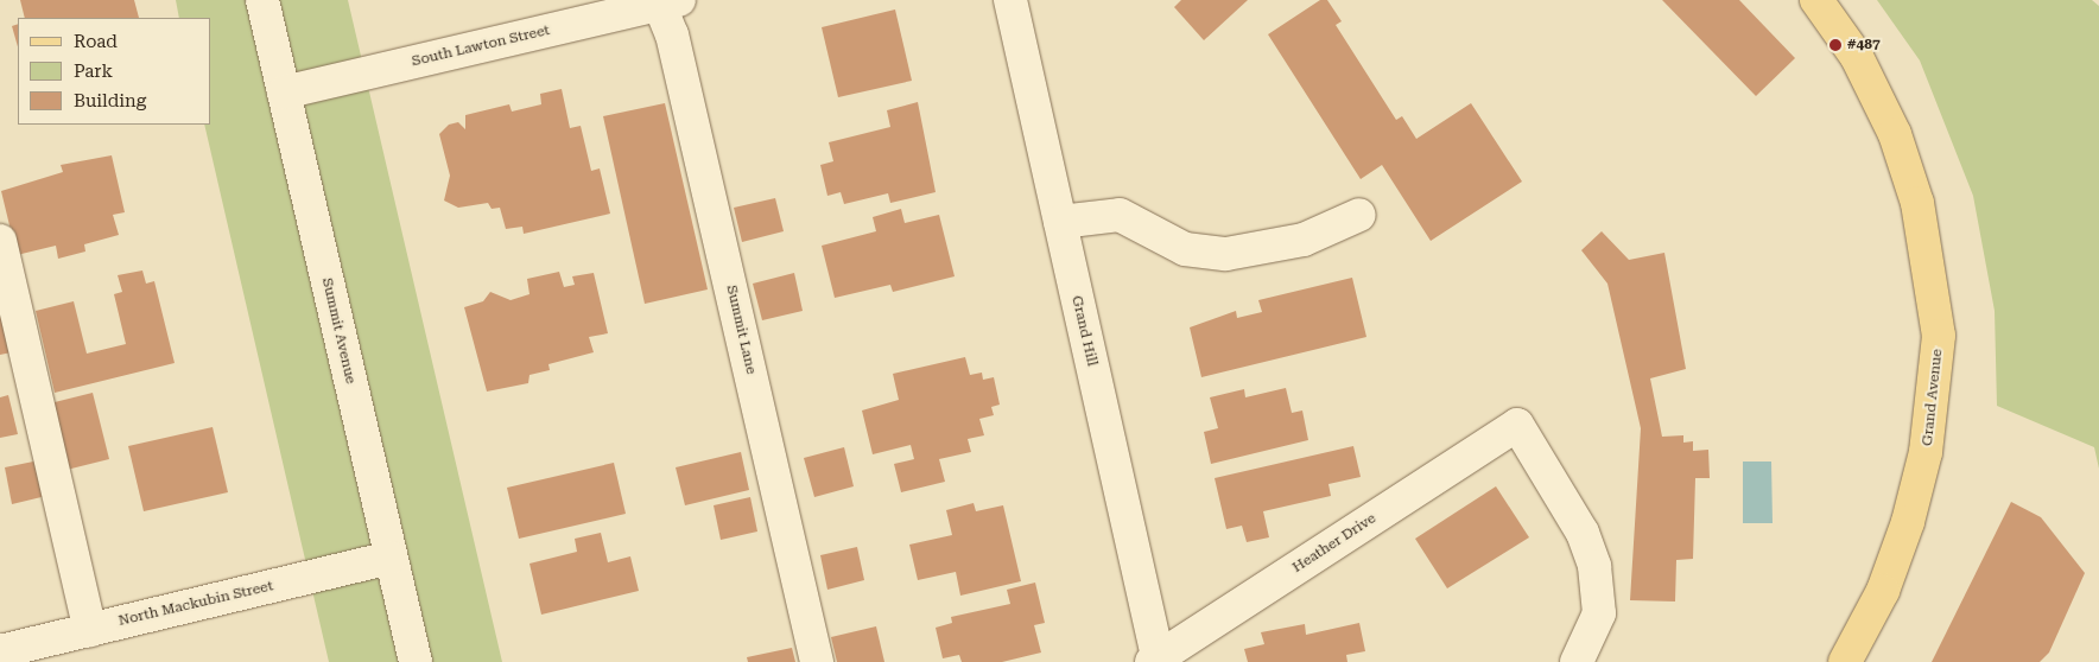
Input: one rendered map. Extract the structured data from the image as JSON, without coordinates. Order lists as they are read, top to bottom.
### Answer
{
  "streets": {
    "main road": ["Grand Avenue"],
    "street": [
      "South Lawton Street",
      "Summit Lane",
      "Summit Avenue",
      "Grand Hill",
      "Heather Drive",
      "North Mackubin Street"
    ]
  },
  "crossings": [
    ["South Lawton Street", "Summit Lane"],
    ["South Lawton Street", "Summit Avenue"],
    ["Summit Avenue", "North Mackubin Street"],
    ["Grand Hill", "Heather Drive"]
  ],
  "places": ["#487"],
  "legend": ["Road", "Park", "Building"]
}
